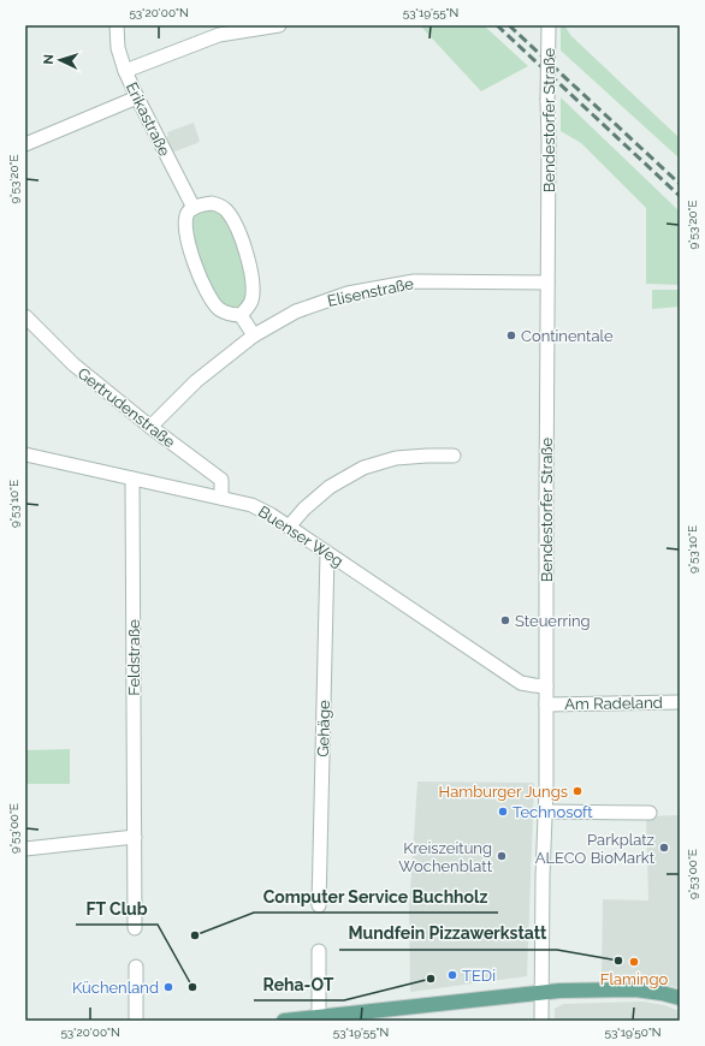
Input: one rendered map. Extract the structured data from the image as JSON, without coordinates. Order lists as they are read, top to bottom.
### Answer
{
  "streets": {
    "street": [
      "Erikastraße",
      "Bendestorfer Straße",
      "Elisenstraße",
      "Gertrudenstraße",
      "Buenser Weg",
      "Feldstraße",
      "Am Radeland",
      "Gehäge"
    ]
  },
  "crossings": [
    ["Bendestorfer Straße", "Elisenstraße"],
    ["Bendestorfer Straße", "Buenser Weg"],
    ["Bendestorfer Straße", "Am Radeland"],
    ["Elisenstraße", "Gertrudenstraße"],
    ["Gertrudenstraße", "Buenser Weg"],
    ["Buenser Weg", "Feldstraße"],
    ["Buenser Weg", "Gehäge"]
  ],
  "places": [
    "Continentale",
    "Steuerring",
    "Hamburger Jungs",
    "Technosoft",
    "Parkplatz ALECO BioMarkt",
    "Kreiszeitung Wochenblatt",
    "Computer Service Buchholz",
    "Mundfein Pizzawerkstatt",
    "Flamingo",
    "TEDi",
    "Reha-OT",
    "Küchenland",
    "FT Club"
  ],
  "north": "left",
  "coordinates": [
    "53°20'00\"N",
    "53°19'55\"N",
    "9°53'20\"E",
    "9°53'10\"E",
    "9°53'00\"E",
    "53°19'50\"N"
  ]
}
